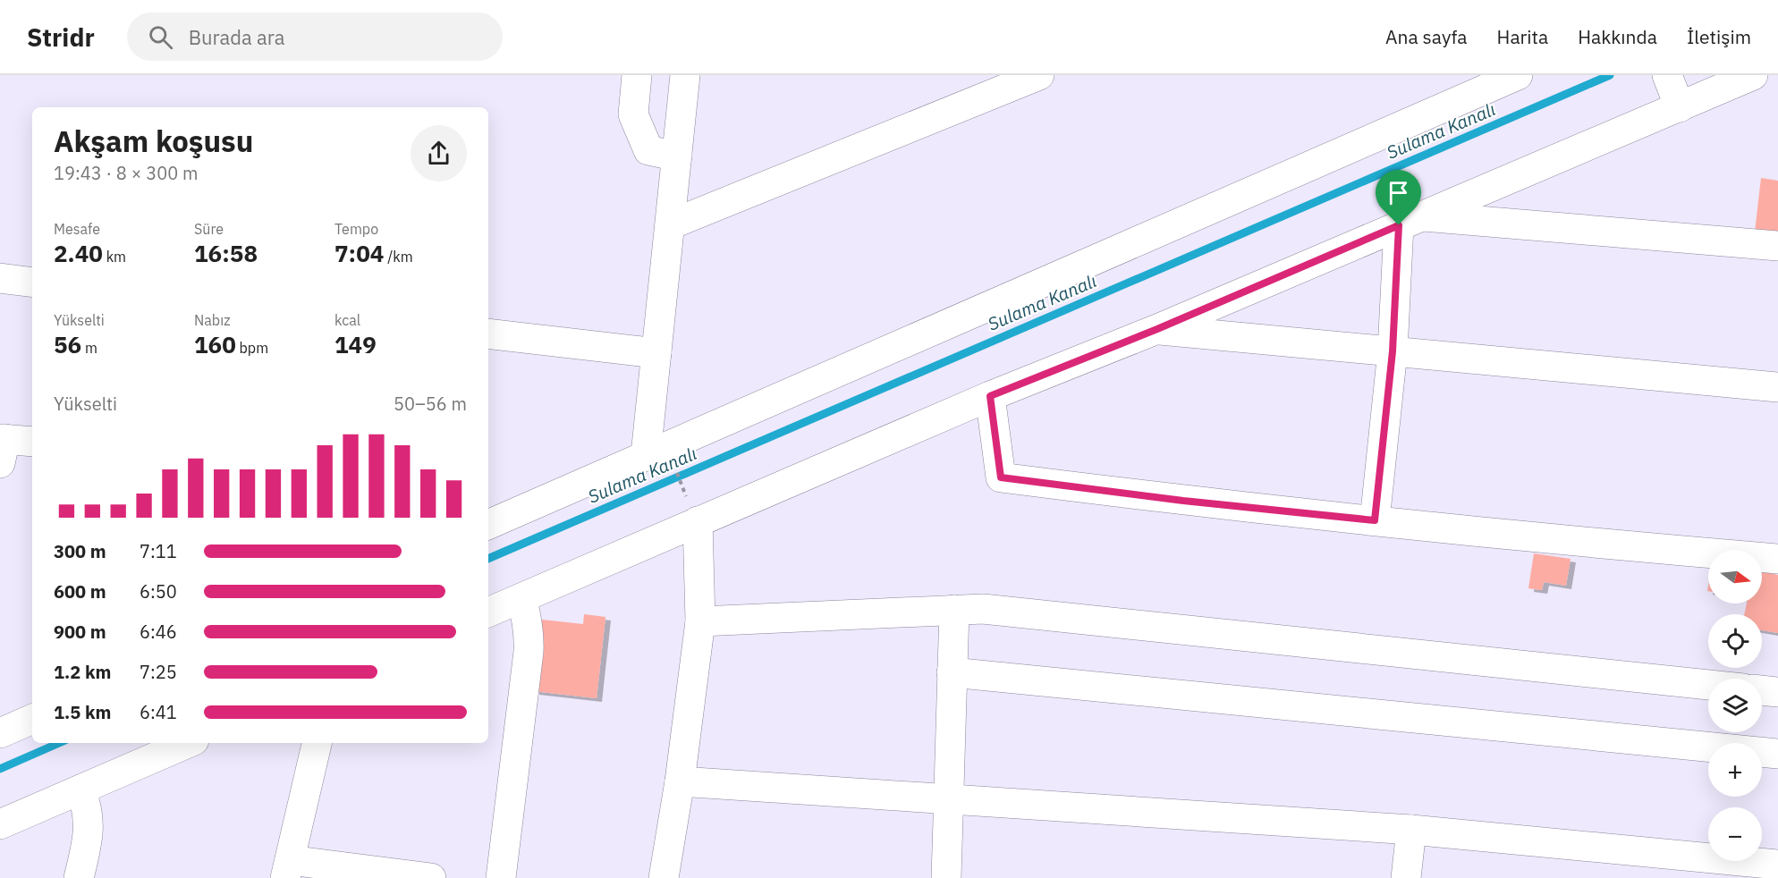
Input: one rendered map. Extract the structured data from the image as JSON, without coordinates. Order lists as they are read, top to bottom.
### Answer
{
  "water": ["Sulama Kanalı"],
  "north": "right",
  "page": {
    "header": "Stridr",
    "search": "Burada ara",
    "nav": [
      "Ana sayfa",
      "Harita",
      "Hakkında",
      "İletişim"
    ],
    "heading": ["Akşam koşusu", "19:43 · 8 × 300 m"],
    "stats": [
      ["Mesafe", "2.40 km"],
      ["Süre", "16:58"],
      ["Tempo", "7:04 /km"],
      ["Yükselti", "56 m"],
      ["Nabız", "160 bpm"],
      ["kcal", "149"]
    ],
    "chart": ["Yükselti", "50–56 m"],
    "list": [
      {
        "name": "300 m",
        "note": "7:11"
      },
      {
        "name": "600 m",
        "note": "6:50"
      },
      {
        "name": "900 m",
        "note": "6:46"
      },
      {
        "name": "1.2 km",
        "note": "7:25"
      },
      {
        "name": "1.5 km",
        "note": "6:41"
      }
    ],
    "map_buttons": ["+", "−"]
  }
}
